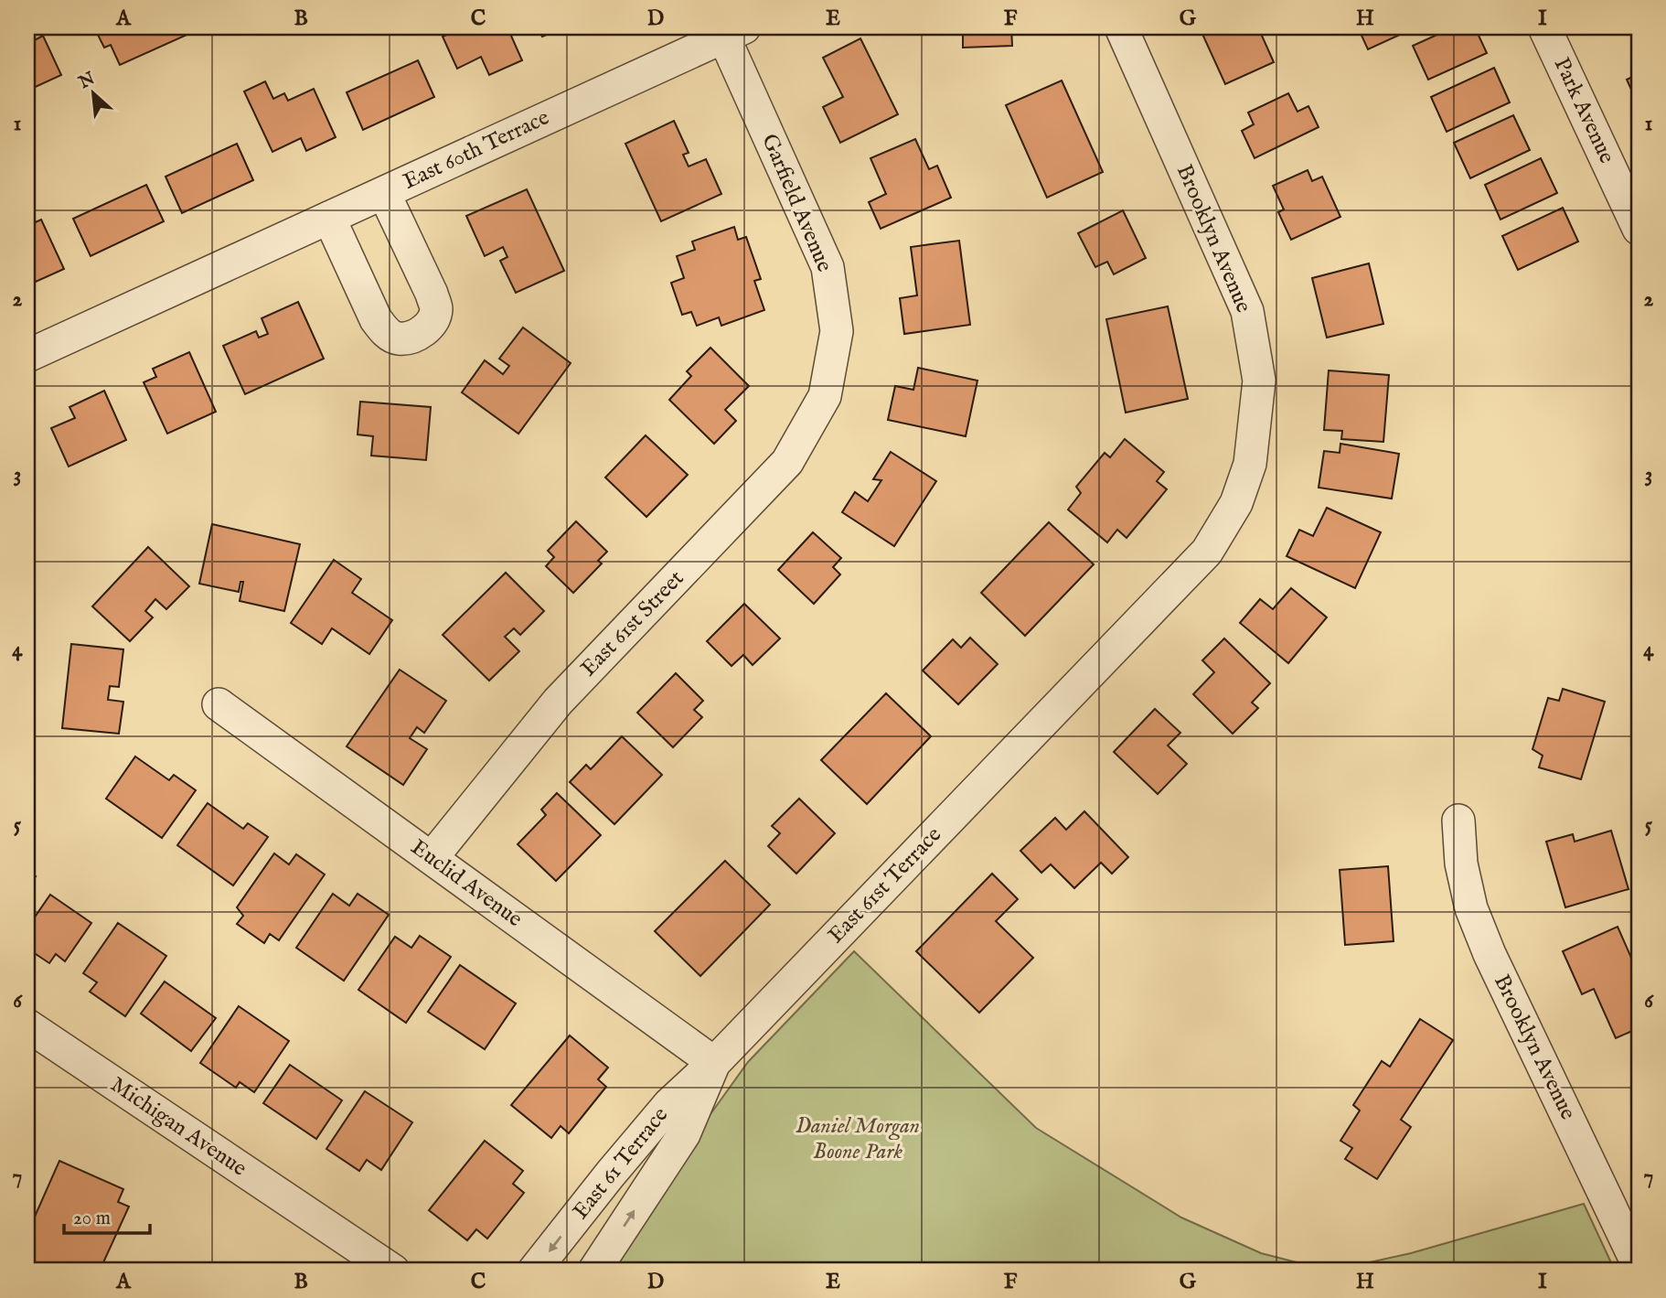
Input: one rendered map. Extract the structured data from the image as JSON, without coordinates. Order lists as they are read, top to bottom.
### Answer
{
  "streets": {
    "street": [
      "Park Avenue",
      "East 60th Terrace",
      "Garfield Avenue",
      "Brooklyn Avenue",
      "East 61st Street",
      "Euclid Avenue",
      "East 61st Terrace",
      "Michigan Avenue",
      "East 61 Terrace"
    ]
  },
  "crossings": [
    ["East 60th Terrace", "Garfield Avenue"],
    ["Garfield Avenue", "East 61st Street"],
    ["Brooklyn Avenue", "East 61st Terrace"],
    ["East 61st Street", "Euclid Avenue"],
    ["Euclid Avenue", "East 61st Terrace"],
    ["Euclid Avenue", "East 61 Terrace"],
    ["East 61st Terrace", "East 61 Terrace"]
  ],
  "one_way": ["East 61 Terrace"],
  "parks": ["Daniel Morgan Boone Park"],
  "scale_bar": "20 m",
  "north": "top left",
  "grid": {
    "columns": [
      "A",
      "B",
      "C",
      "D",
      "E",
      "F",
      "G",
      "H",
      "I"
    ],
    "rows": [
      "1",
      "2",
      "3",
      "4",
      "5",
      "6",
      "7"
    ]
  }
}
